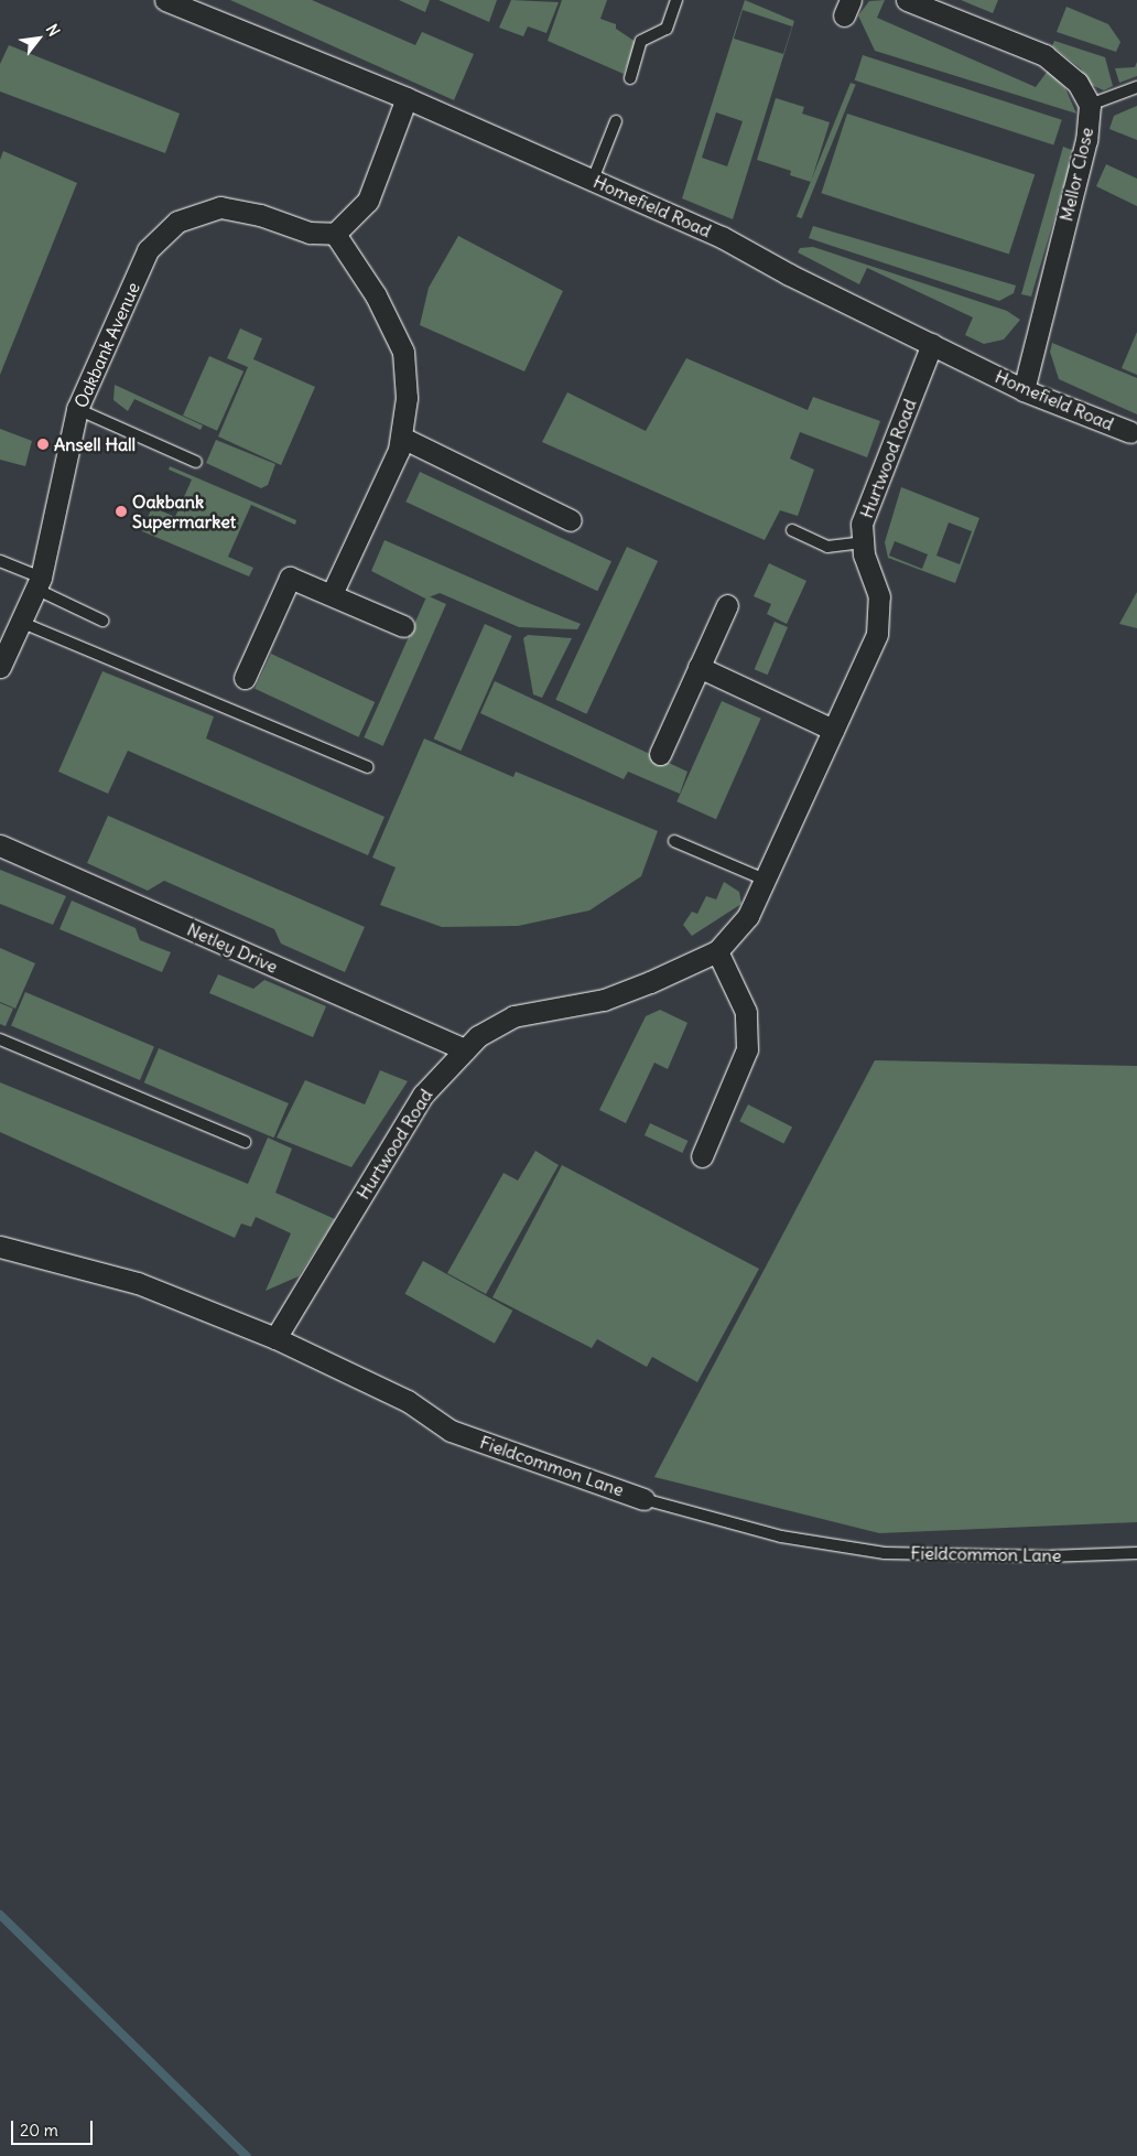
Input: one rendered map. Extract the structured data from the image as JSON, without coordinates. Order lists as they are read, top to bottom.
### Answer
{
  "streets": {
    "street": [
      "Mellor Close",
      "Homefield Road",
      "Oakbank Avenue",
      "Hurtwood Road",
      "Netley Drive",
      "Fieldcommon Lane"
    ]
  },
  "crossings": [
    ["Mellor Close", "Homefield Road"],
    ["Homefield Road", "Hurtwood Road"],
    ["Hurtwood Road", "Netley Drive"],
    ["Hurtwood Road", "Fieldcommon Lane"]
  ],
  "places": ["Ansell Hall", "Oakbank Supermarket"],
  "scale_bar": "20 m",
  "north": "top right"
}
